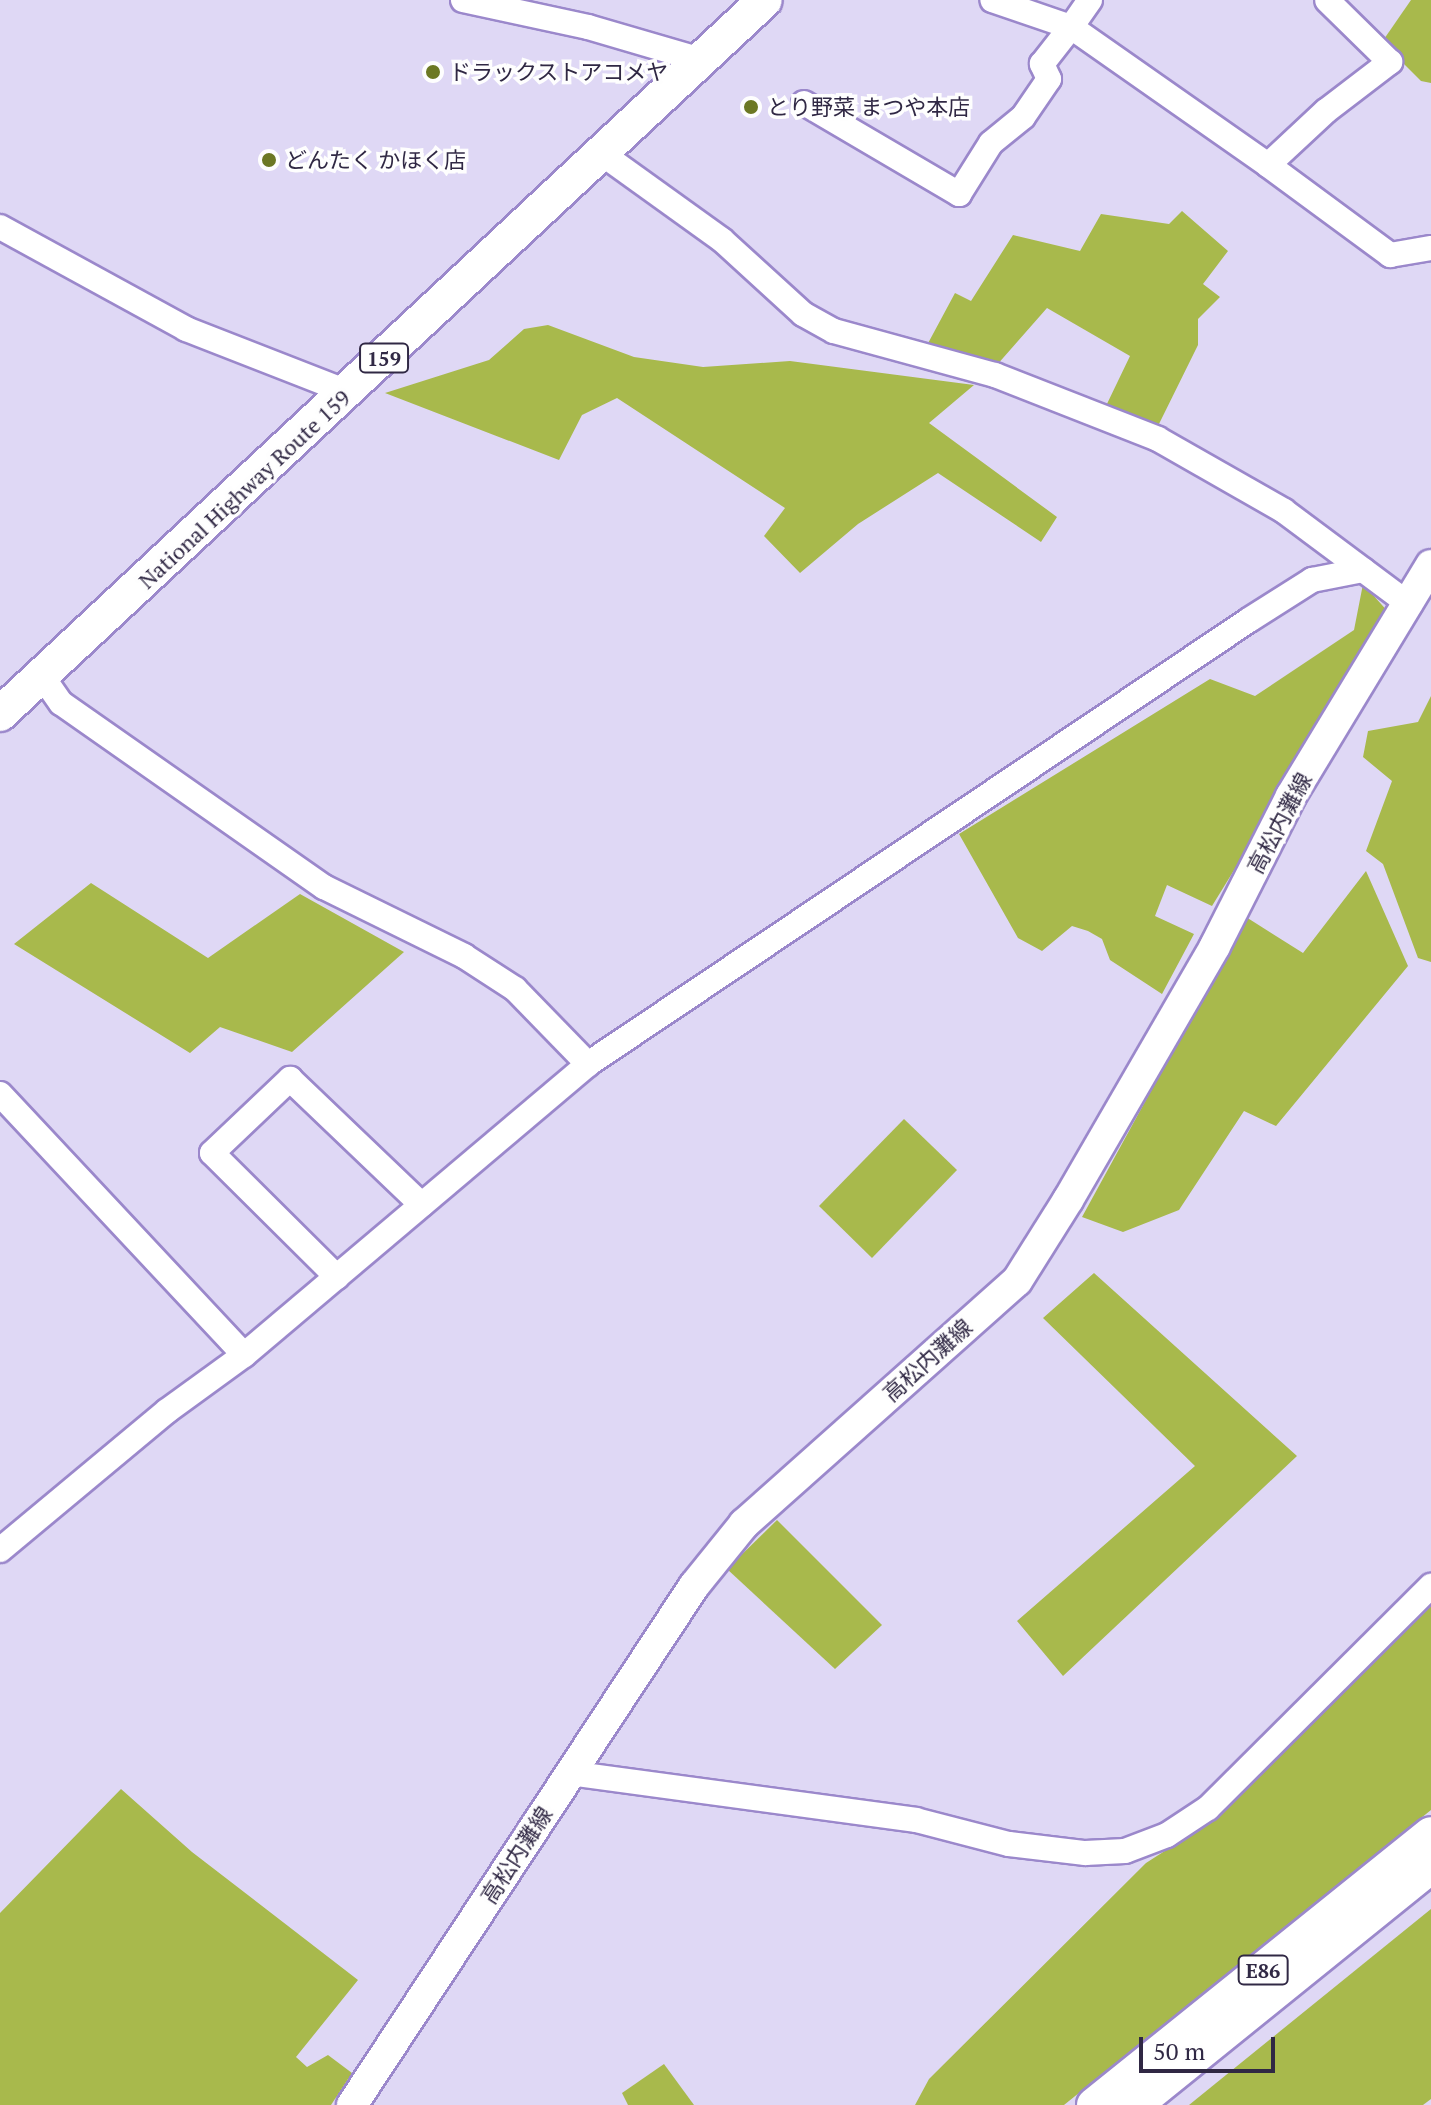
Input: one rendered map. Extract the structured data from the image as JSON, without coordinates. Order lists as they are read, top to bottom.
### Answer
{
  "streets": {
    "highway": ["159", "National Highway Route 159", "E86"],
    "main road": ["高松内灘線"]
  },
  "places": ["ドラックストアコメヤ", "とり野菜 まつや本店", "どんたく かほく店"],
  "scale_bar": "50 m"
}
